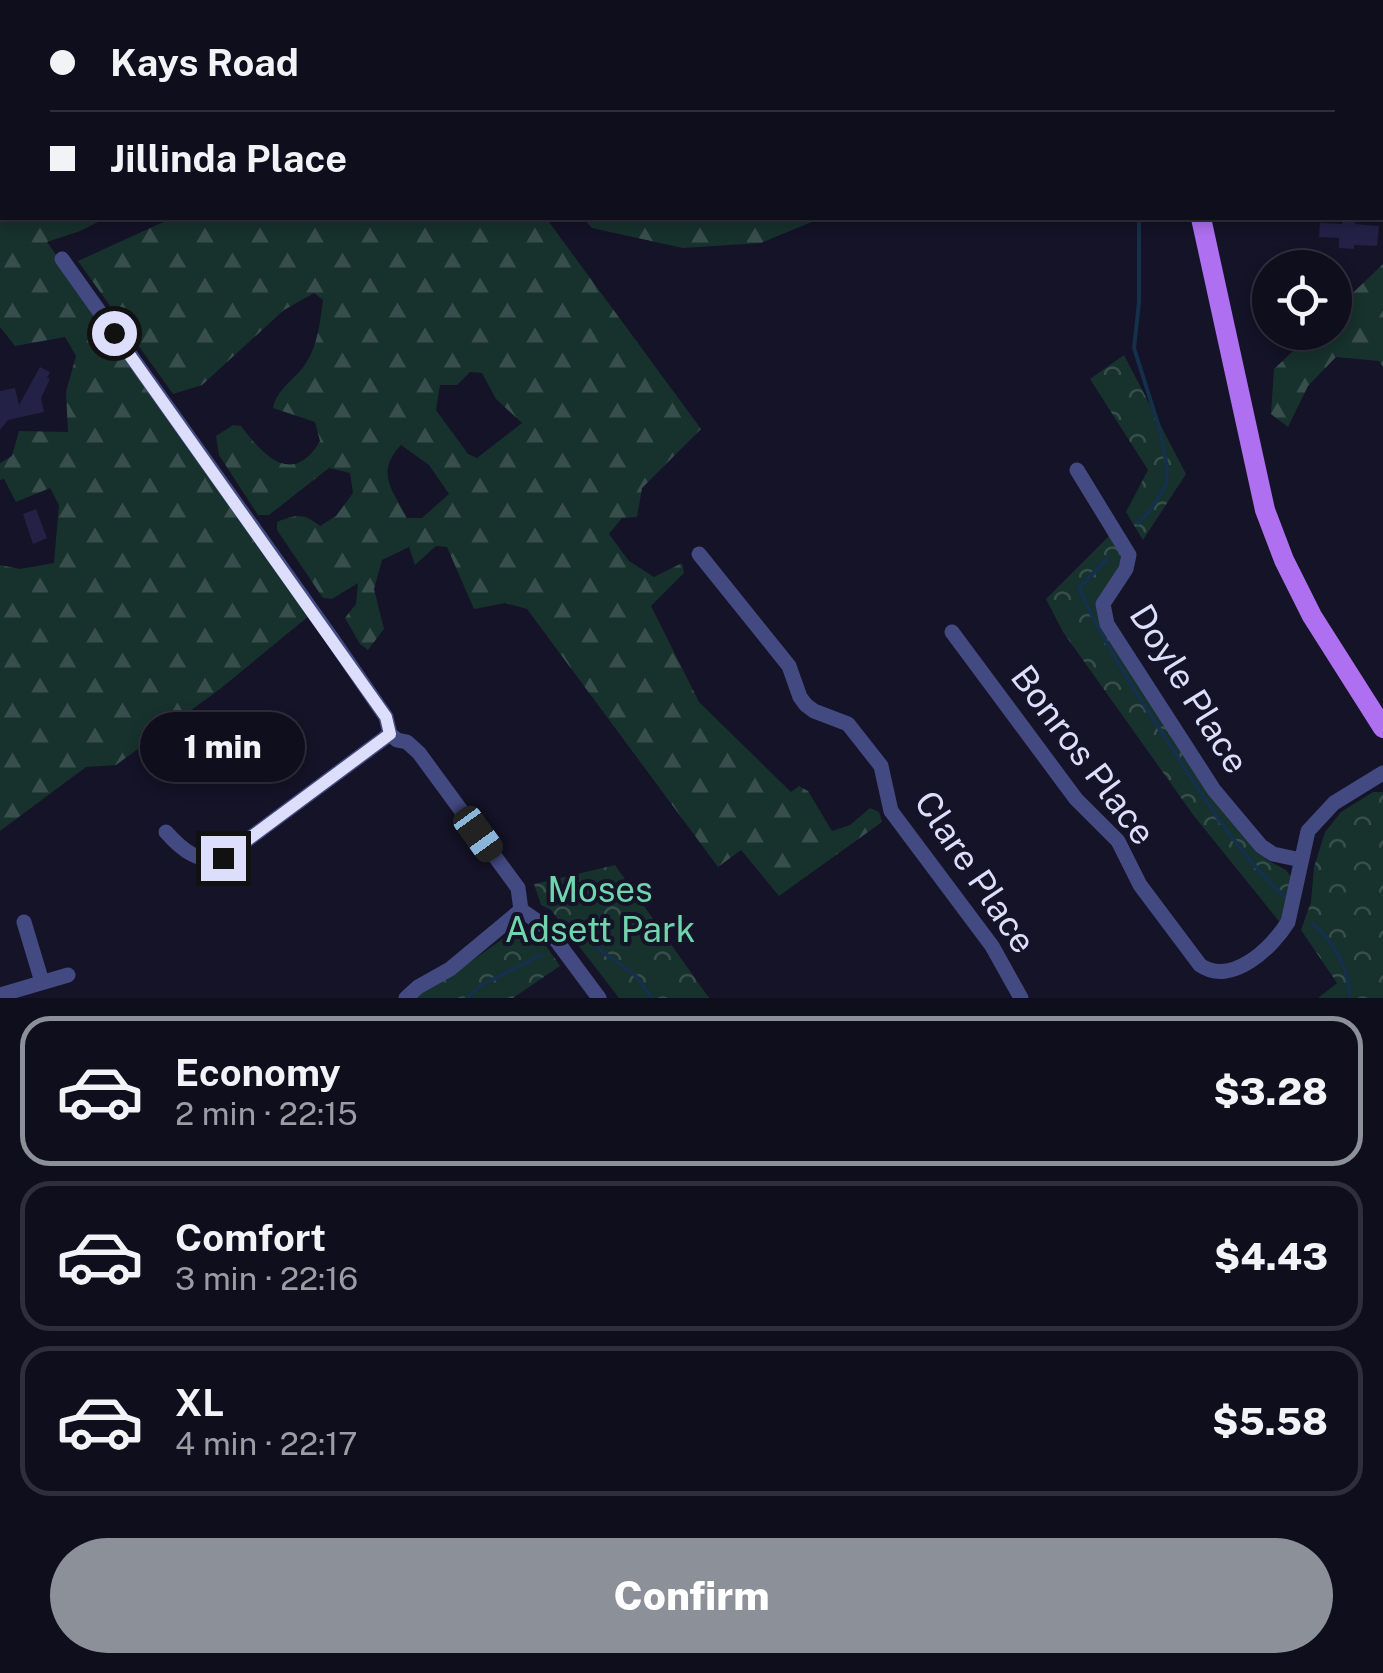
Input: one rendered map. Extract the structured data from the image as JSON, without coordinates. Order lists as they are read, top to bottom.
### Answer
{
  "streets": {
    "street": ["Doyle Place", "Bonros Place", "Clare Place"]
  },
  "crossings": [
    ["Doyle Place", "Bonros Place"]
  ],
  "parks": ["Moses Adsett Park"],
  "page": {
    "banner": ["Kays Road", "Jillinda Place"],
    "bubble": "1 min",
    "list": [
      {
        "name": "Economy",
        "note": "2 min · 22:15",
        "value": "$3.28"
      },
      {
        "name": "Comfort",
        "note": "3 min · 22:16",
        "value": "$4.43"
      },
      {
        "name": "XL",
        "note": "4 min · 22:17",
        "value": "$5.58"
      }
    ],
    "buttons": "Confirm"
  }
}
